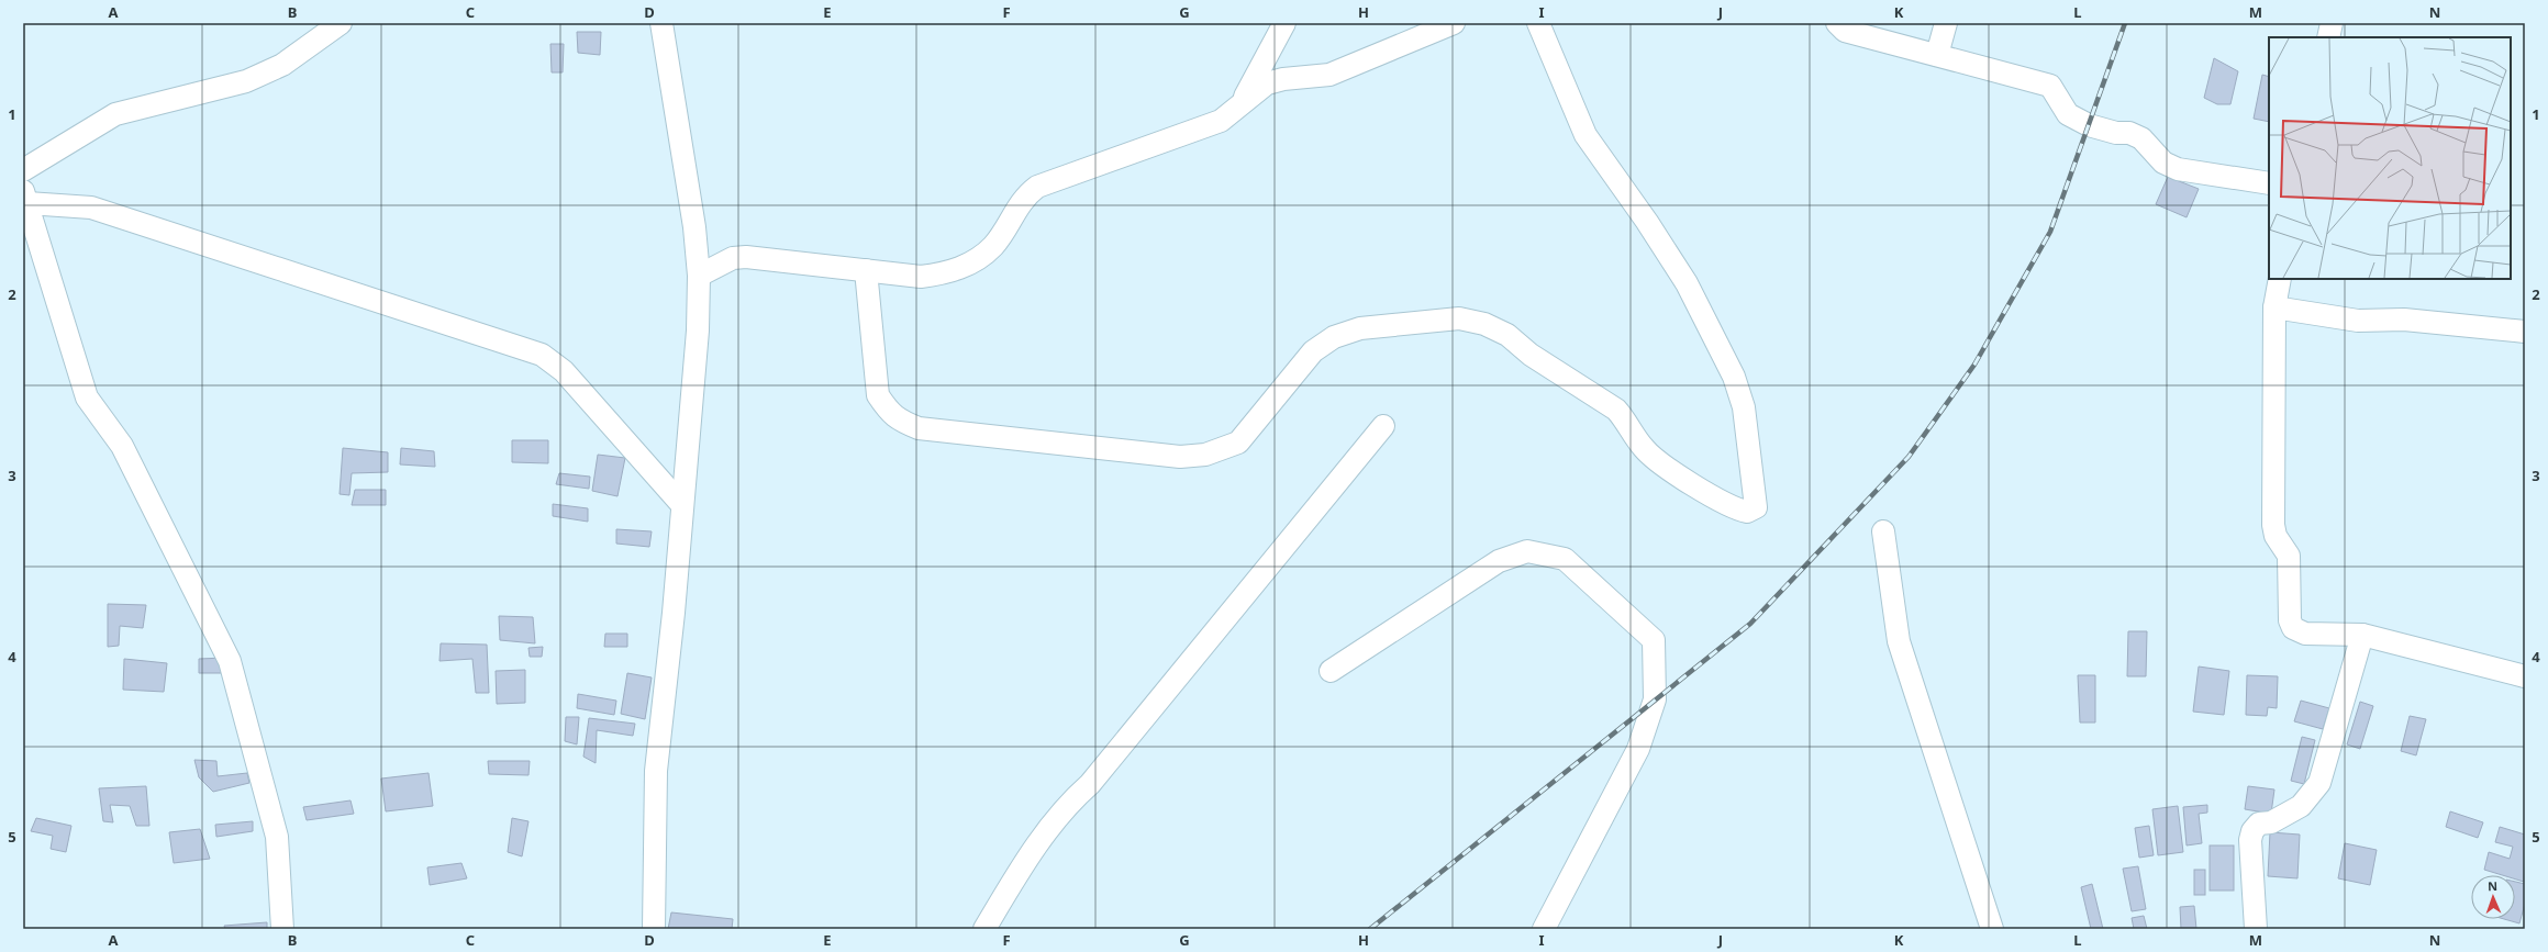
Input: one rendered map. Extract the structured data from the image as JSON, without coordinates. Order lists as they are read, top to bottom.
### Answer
{
  "north": "top",
  "grid": {
    "columns": [
      "A",
      "B",
      "C",
      "D",
      "E",
      "F",
      "G",
      "H",
      "I",
      "J",
      "K",
      "L",
      "M",
      "N"
    ],
    "rows": [
      "1",
      "2",
      "3",
      "4",
      "5"
    ]
  }
}
